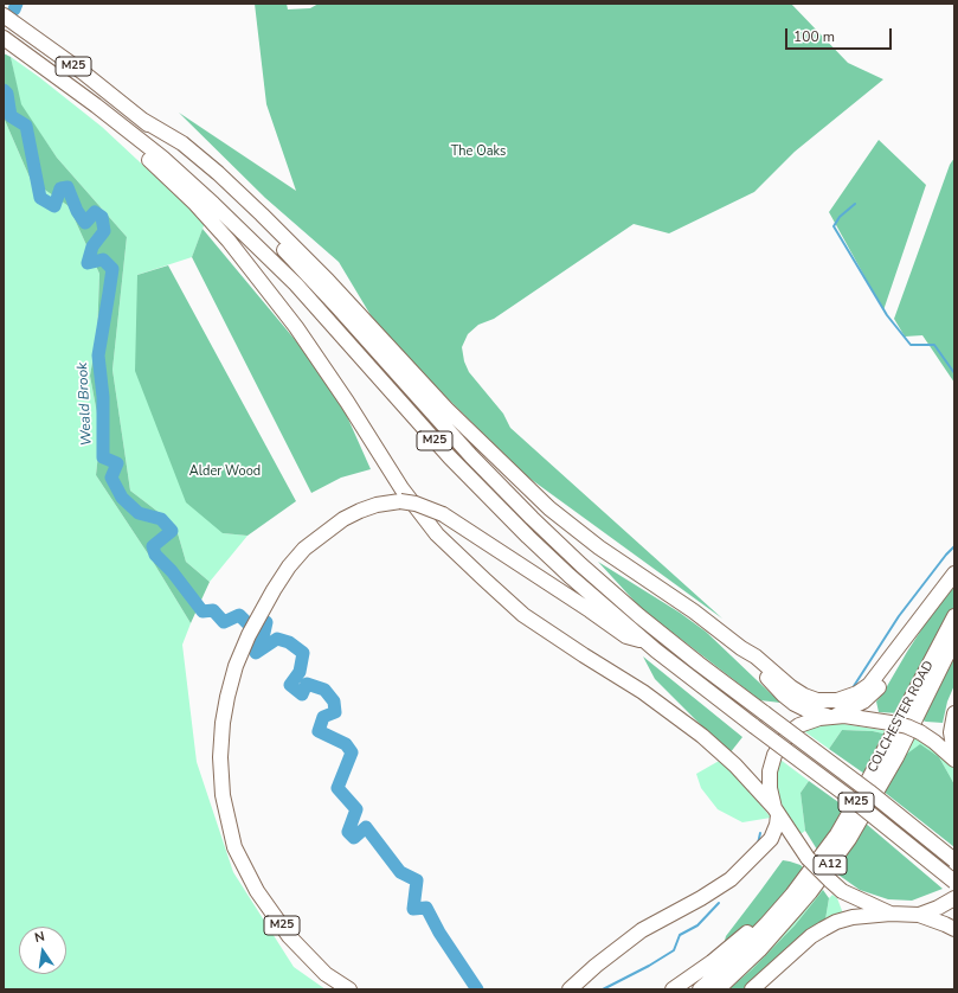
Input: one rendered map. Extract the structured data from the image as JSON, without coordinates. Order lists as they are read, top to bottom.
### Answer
{
  "streets": {
    "highway": ["M25", "COLCHESTER ROAD", "A12"]
  },
  "water": ["Weald Brook"],
  "parks": ["The Oaks", "Alder Wood"],
  "scale_bar": "100 m",
  "north": "top"
}
